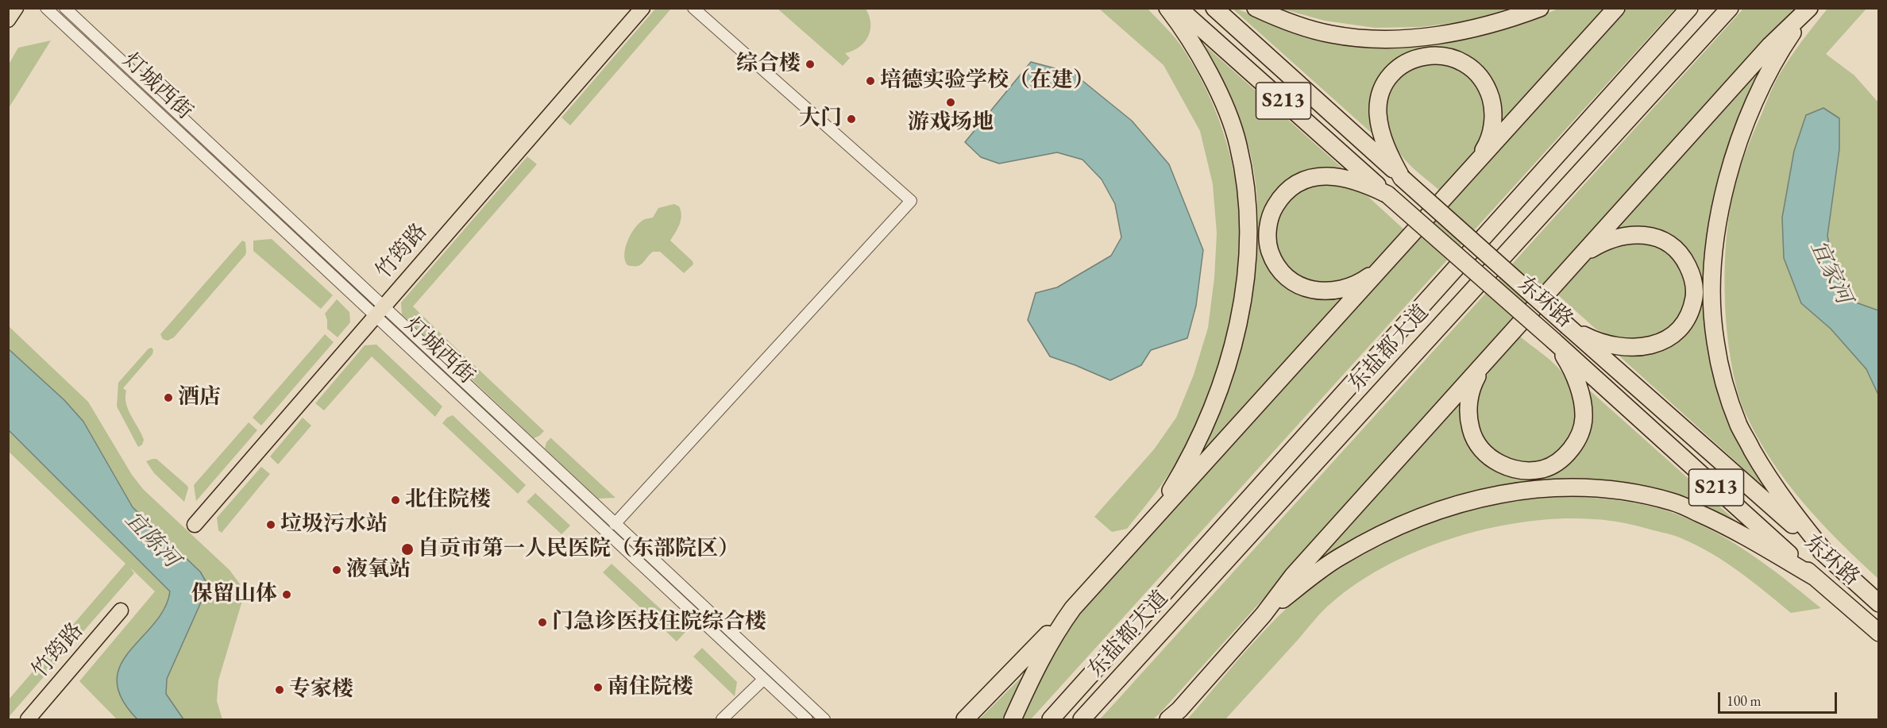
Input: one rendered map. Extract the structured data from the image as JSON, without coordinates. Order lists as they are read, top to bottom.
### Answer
{
  "streets": {
    "highway": ["S213", "东环路", "东盐都大道"],
    "main road": ["竹筠路"],
    "street": ["灯城西街"]
  },
  "crossings": [
    ["灯城西街", "竹筠路"]
  ],
  "water": ["宜家河", "宜陈河"],
  "places": [
    "综合楼",
    "培德实验学校（在建）",
    "游戏场地",
    "大门",
    "酒店",
    "北住院楼",
    "垃圾污水站",
    "自贡市第一人民医院（东部院区）",
    "液氧站",
    "保留山体",
    "门急诊医技住院综合楼",
    "南住院楼",
    "专家楼"
  ],
  "scale_bar": "100 m"
}
